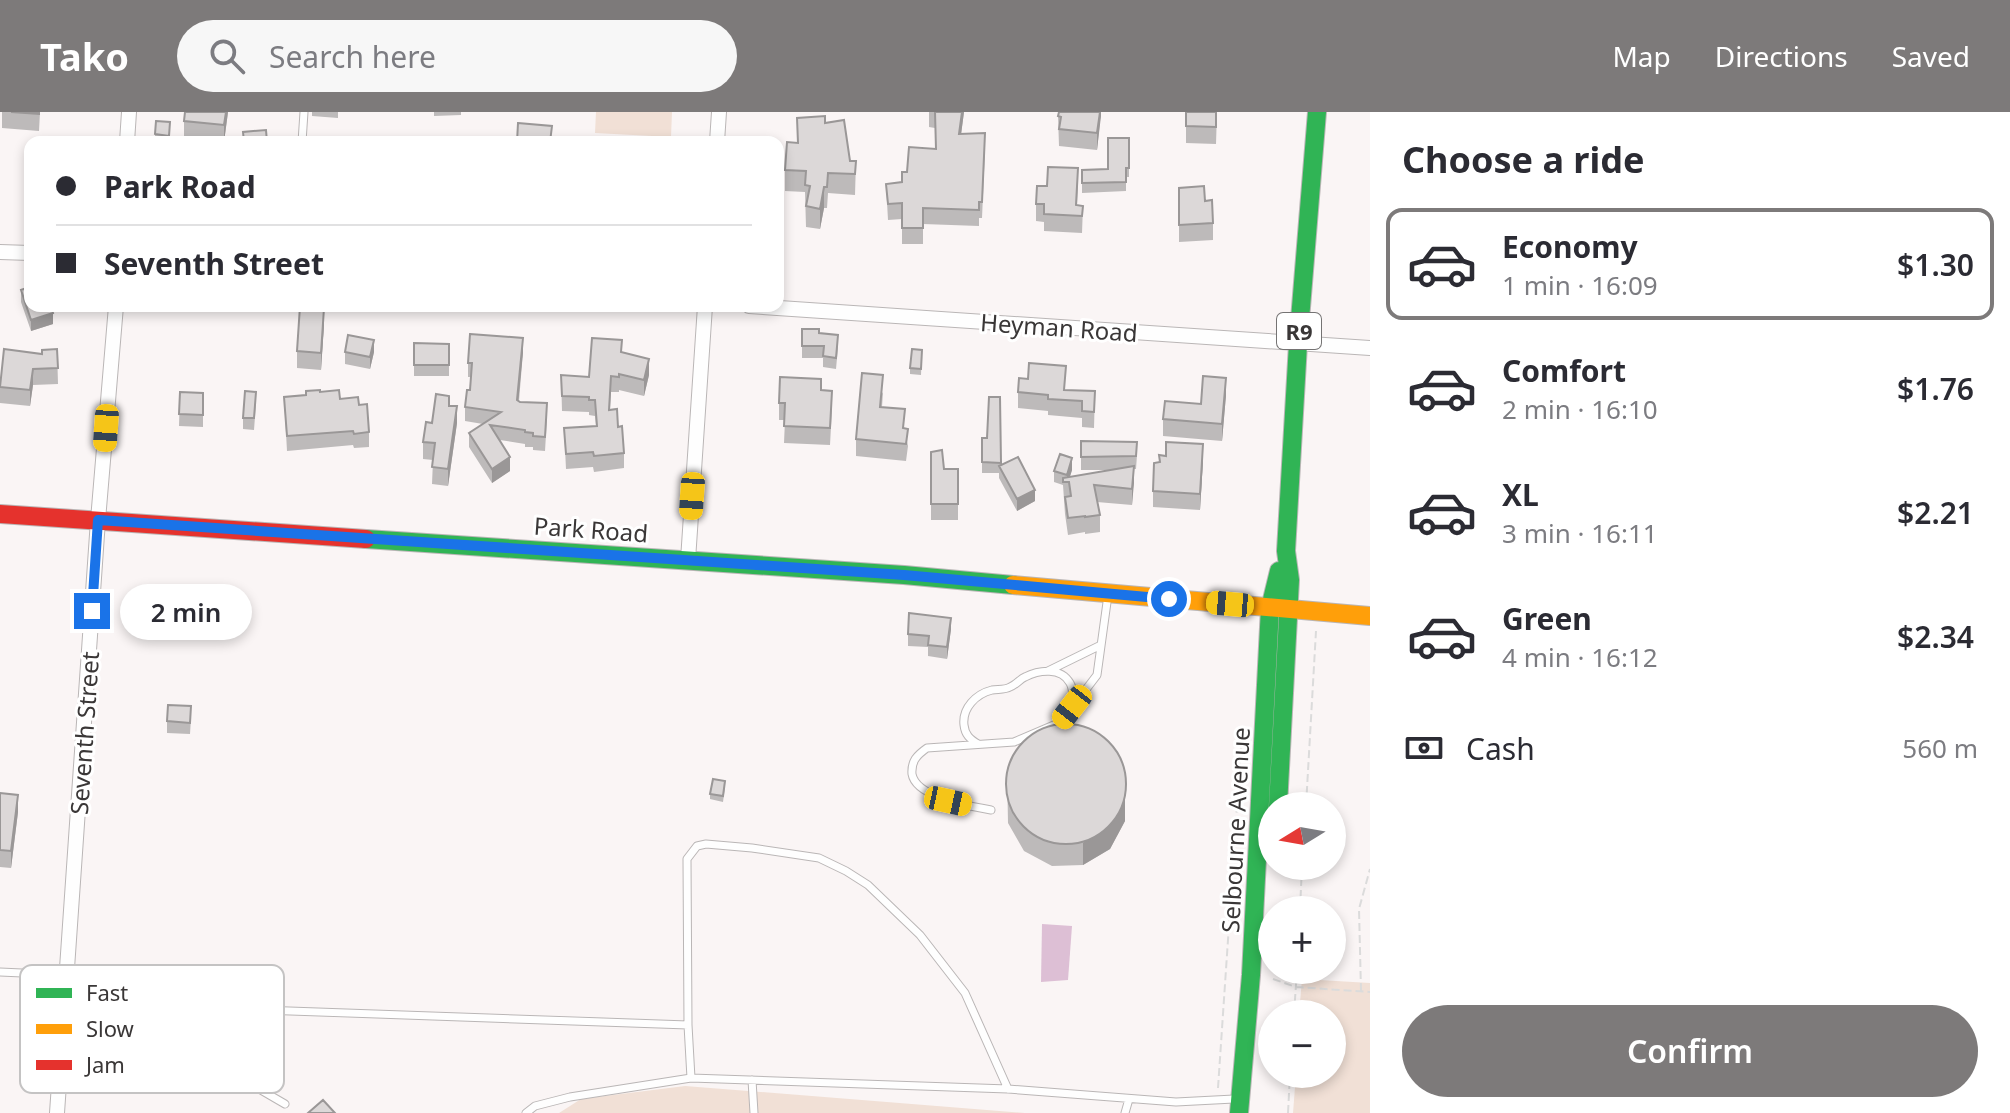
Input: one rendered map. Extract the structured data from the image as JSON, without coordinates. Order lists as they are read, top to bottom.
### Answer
{
  "streets": {
    "main road": ["R9", "Park Road", "Selbourne Avenue"],
    "street": ["Heyman Road", "Seventh Street"]
  },
  "crossings": [
    ["Heyman Road", "Selbourne Avenue"],
    ["Park Road", "Seventh Street"],
    ["Park Road", "Selbourne Avenue"]
  ],
  "legend": ["Fast", "Slow", "Jam"],
  "north": "left",
  "page": {
    "header": "Tako",
    "search": "Search here",
    "nav": ["Map", "Directions", "Saved"],
    "heading": "Choose a ride",
    "banner": ["Park Road", "Seventh Street"],
    "list": [
      {
        "name": "Economy",
        "note": "1 min · 16:09",
        "value": "$1.30"
      },
      {
        "name": "Comfort",
        "note": "2 min · 16:10",
        "value": "$1.76"
      },
      {
        "name": "XL",
        "note": "3 min · 16:11",
        "value": "$2.21"
      },
      {
        "name": "Green",
        "note": "4 min · 16:12",
        "value": "$2.34"
      }
    ],
    "bubble": "2 min",
    "pay": ["Cash", "560 m"],
    "map_buttons": ["+", "−"],
    "buttons": "Confirm"
  }
}
